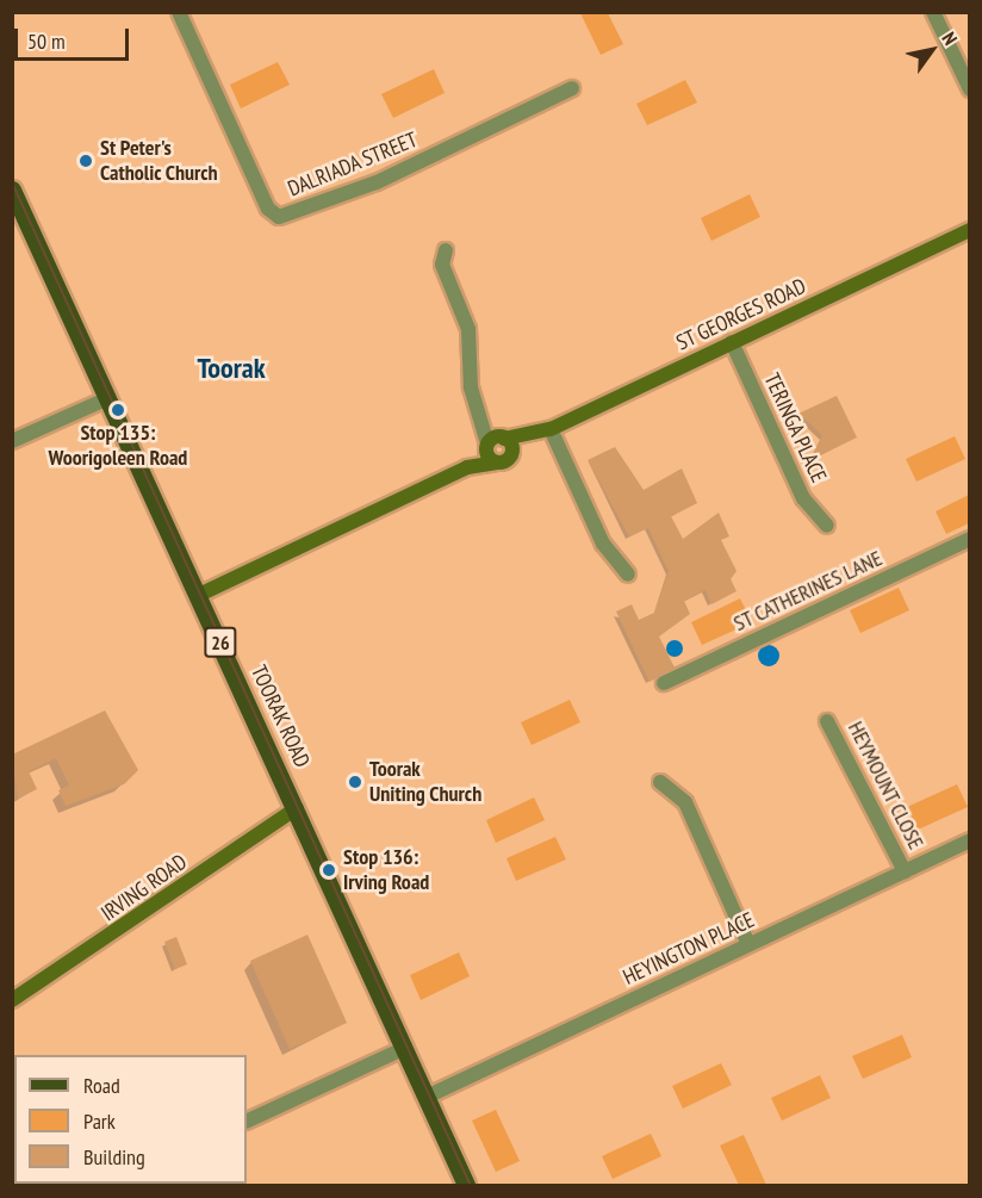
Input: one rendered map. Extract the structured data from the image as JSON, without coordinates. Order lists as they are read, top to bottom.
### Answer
{
  "streets": {
    "main road": ["26", "TOORAK ROAD"],
    "street": [
      "DALRIADA STREET",
      "ST GEORGES ROAD",
      "TERINGA PLACE",
      "ST CATHERINES LANE",
      "HEYMOUNT CLOSE",
      "IRVING ROAD",
      "HEYINGTON PLACE"
    ]
  },
  "crossings": [
    ["ST GEORGES ROAD", "TERINGA PLACE"],
    ["TOORAK ROAD", "IRVING ROAD"],
    ["TOORAK ROAD", "HEYINGTON PLACE"],
    ["HEYMOUNT CLOSE", "HEYINGTON PLACE"]
  ],
  "districts": ["Toorak"],
  "places": [
    "St Peter's Catholic Church",
    "Stop 135: Woorigoleen Road",
    "Toorak Uniting Church",
    "Stop 136: Irving Road"
  ],
  "legend": ["Road", "Park", "Building"],
  "scale_bar": "50 m",
  "north": "top right"
}
